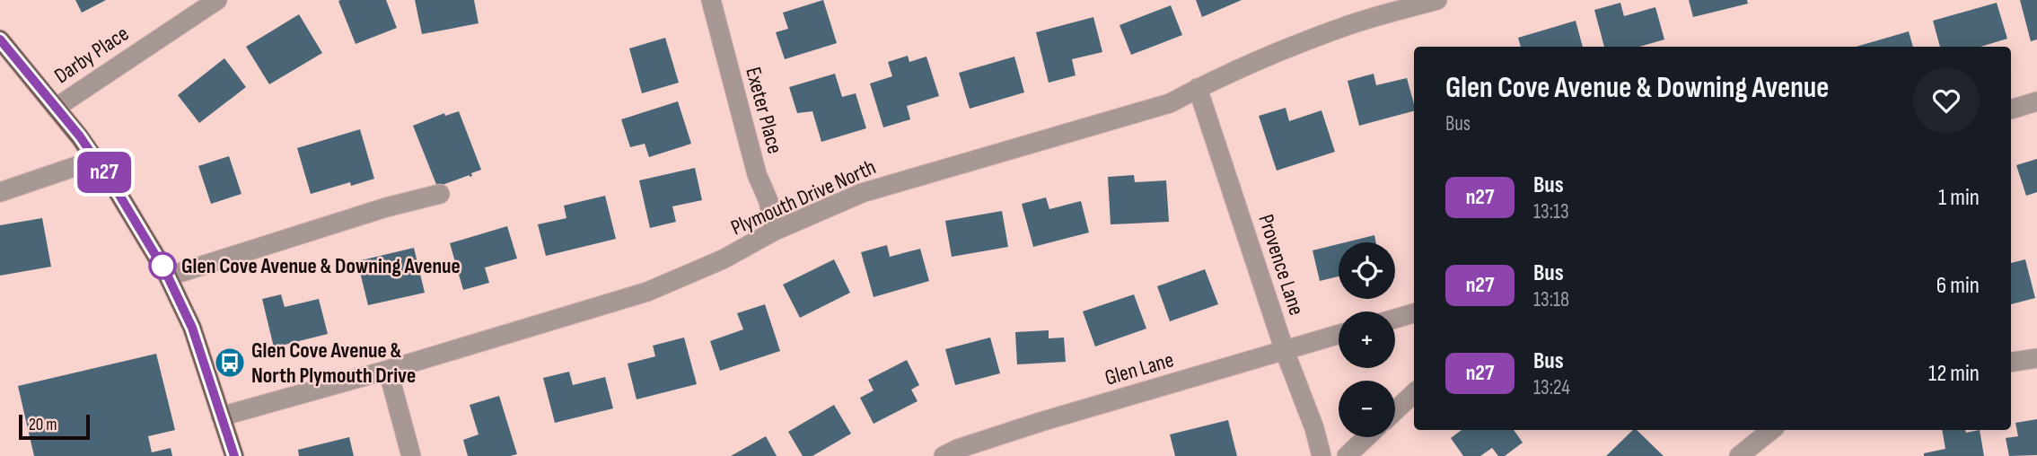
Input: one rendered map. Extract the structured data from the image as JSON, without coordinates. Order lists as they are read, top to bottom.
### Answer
{
  "streets": {
    "street": [
      "Darby Place",
      "Exeter Place",
      "Plymouth Drive North",
      "Provence Lane",
      "Glen Lane"
    ]
  },
  "crossings": [
    ["Exeter Place", "Plymouth Drive North"],
    ["Plymouth Drive North", "Provence Lane"],
    ["Provence Lane", "Glen Lane"]
  ],
  "places": {
    "other": ["Glen Cove Avenue & Downing Avenue"],
    "bus stop": ["Glen Cove Avenue & North Plymouth Drive"]
  },
  "lines": ["bus line n27"],
  "scale_bar": "20 m",
  "page": {
    "on_map": "n27",
    "heading": ["Glen Cove Avenue & Downing Avenue", "Bus"],
    "list": [
      {
        "mark": "n27",
        "name": "Bus",
        "note": "13:13",
        "value": "1 min"
      },
      {
        "mark": "n27",
        "name": "Bus",
        "note": "13:18",
        "value": "6 min"
      },
      {
        "mark": "n27",
        "name": "Bus",
        "note": "13:24",
        "value": "12 min"
      }
    ],
    "map_buttons": ["+", "−"],
    "scale": "20 m"
  }
}
